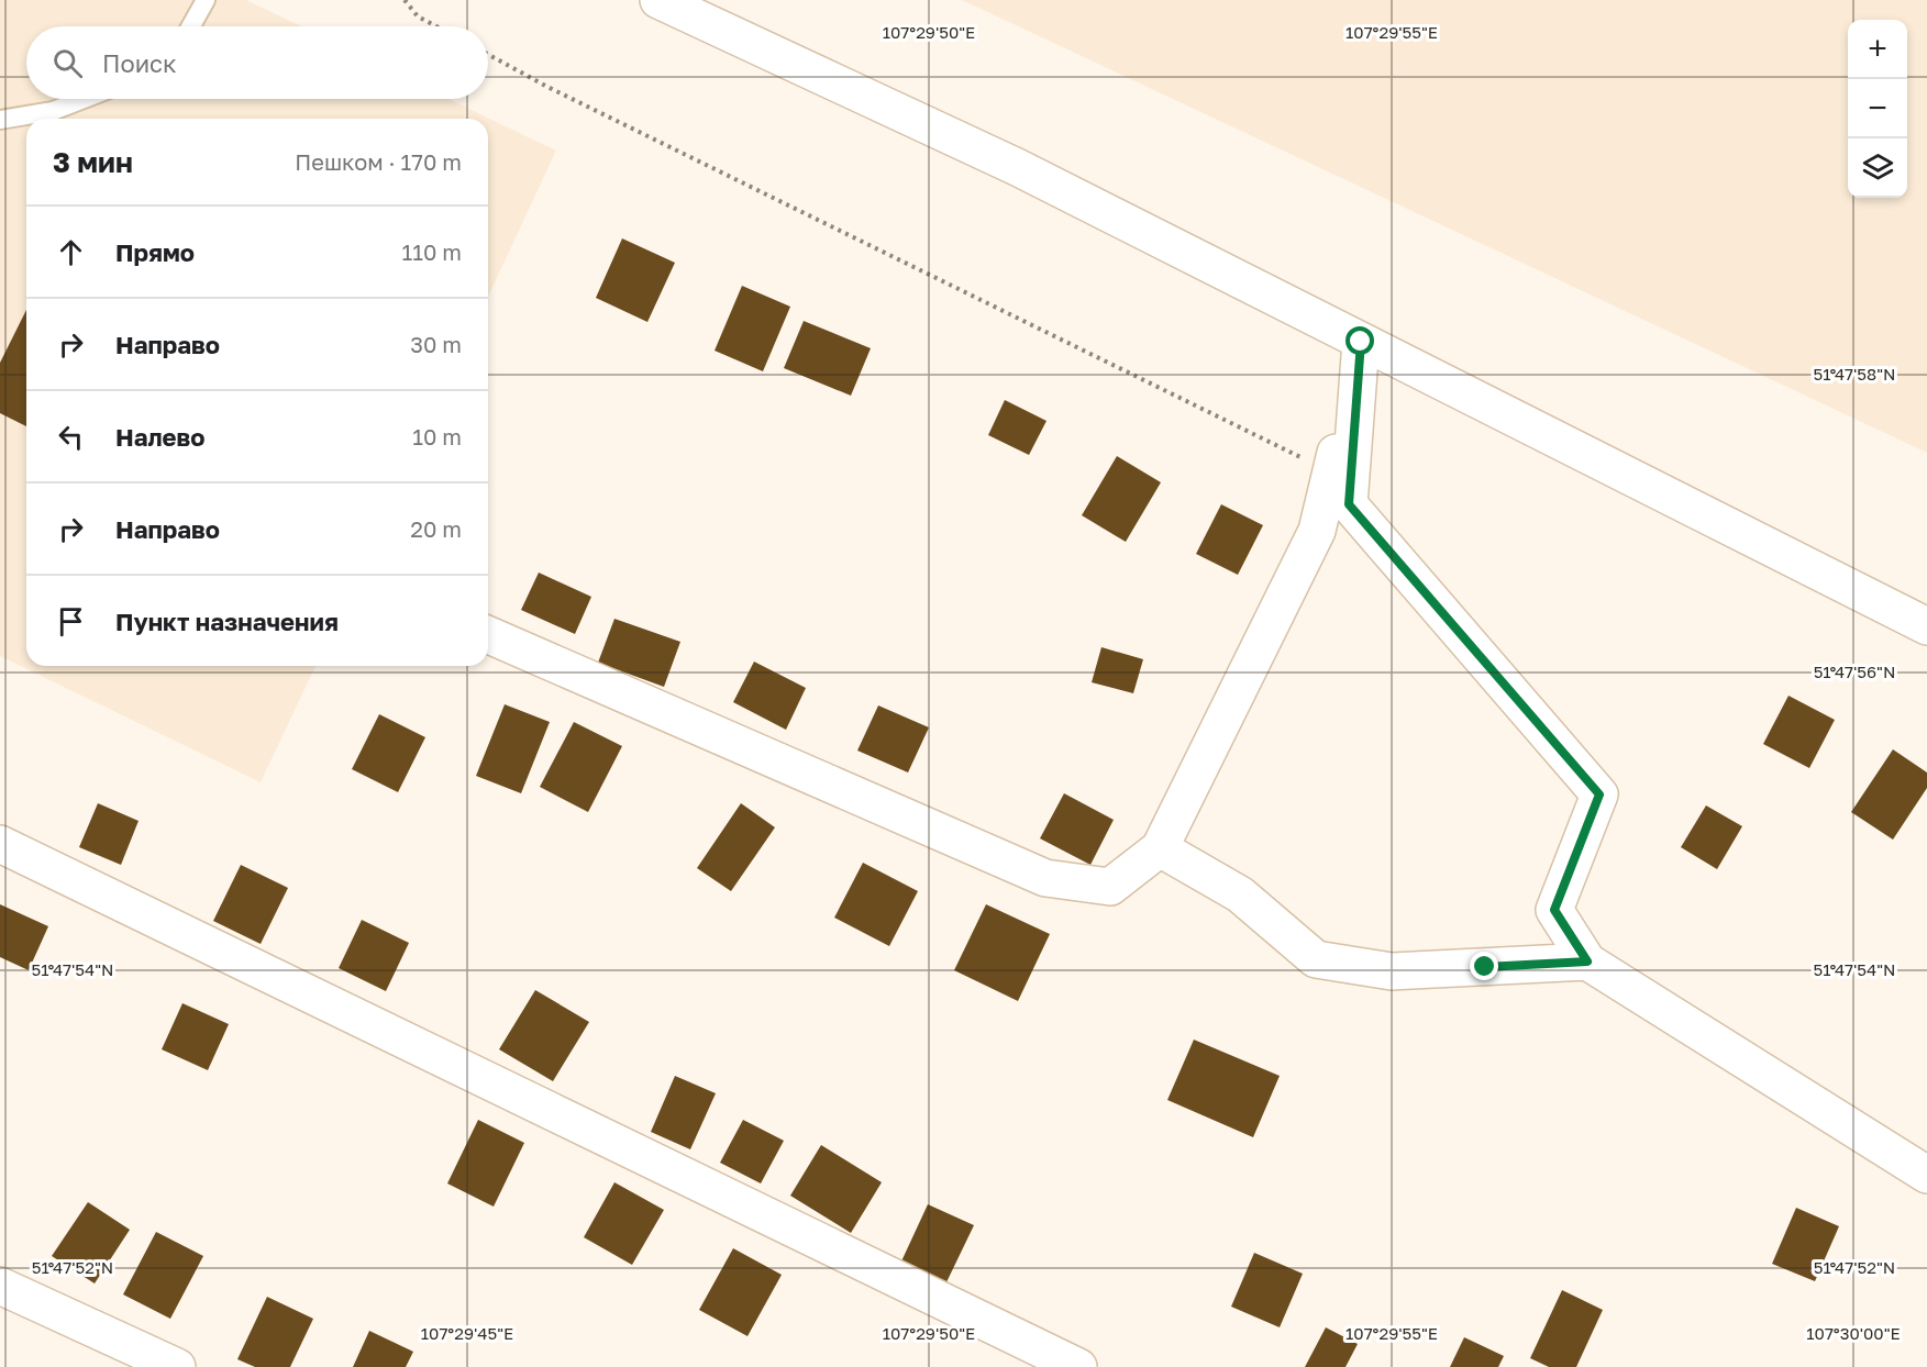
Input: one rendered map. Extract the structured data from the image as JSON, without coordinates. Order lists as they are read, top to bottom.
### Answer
{
  "page": {
    "map_buttons": ["+", "−"],
    "search": "Поиск",
    "heading": ["3 мин", "Пешком · 170 m"],
    "list": [
      ["Прямо", "110 m"],
      ["Направо", "30 m"],
      ["Налево", "10 m"],
      ["Направо", "20 m"],
      "Пункт назначения"
    ]
  },
  "coordinates": [
    "107°29'50\"E",
    "107°29'55\"E",
    "51°47'58\"N",
    "51°47'56\"N",
    "51°47'54\"N",
    "51°47'52\"N",
    "107°29'45\"E",
    "107°30'00\"E"
  ]
}
